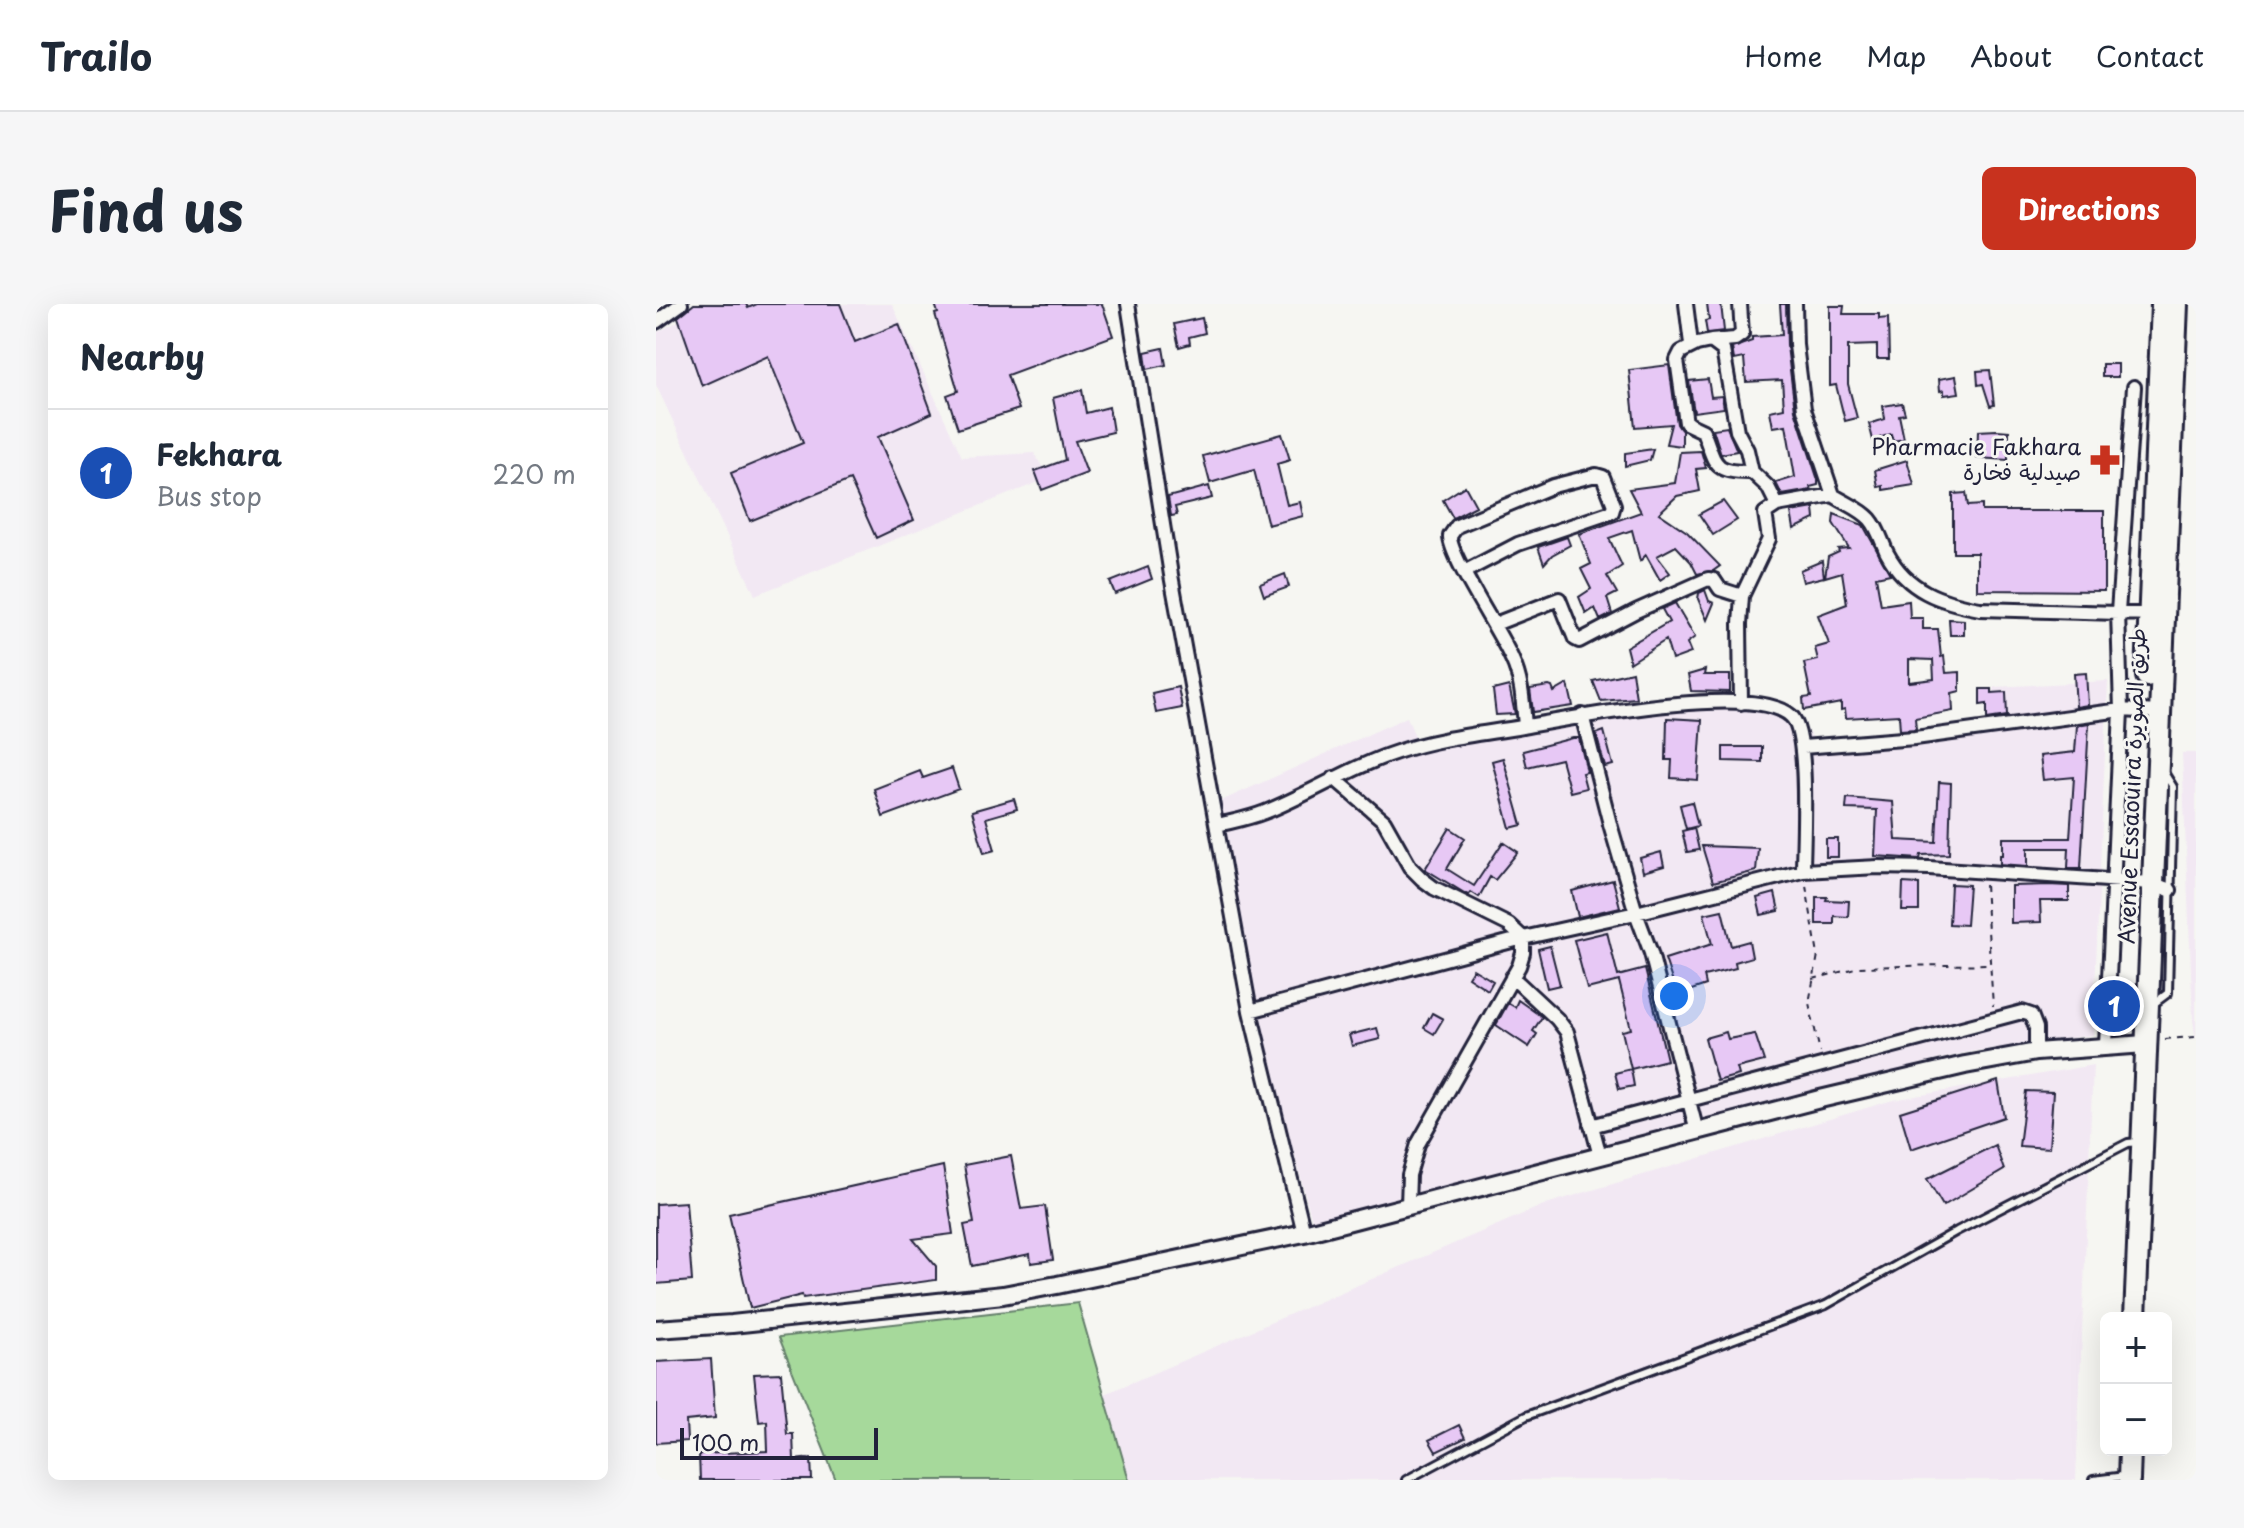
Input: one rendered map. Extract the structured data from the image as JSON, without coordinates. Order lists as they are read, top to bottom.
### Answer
{
  "streets": {
    "main road": ["Avenue Essaouira طريق الصويرة"]
  },
  "places": {
    "pharmacy": ["Pharmacie Fakhara صيدلية فخارة"]
  },
  "scale_bar": "100 m",
  "page": {
    "header": "Trailo",
    "nav": [
      "Home",
      "Map",
      "About",
      "Contact"
    ],
    "title": "Find us",
    "buttons": "Directions",
    "heading": "Nearby",
    "list": [
      {
        "mark": "1",
        "name": "Fekhara",
        "note": "Bus stop",
        "value": "220 m"
      }
    ],
    "pins": "1",
    "map_buttons": ["+", "−"],
    "scale": "100 m"
  }
}
